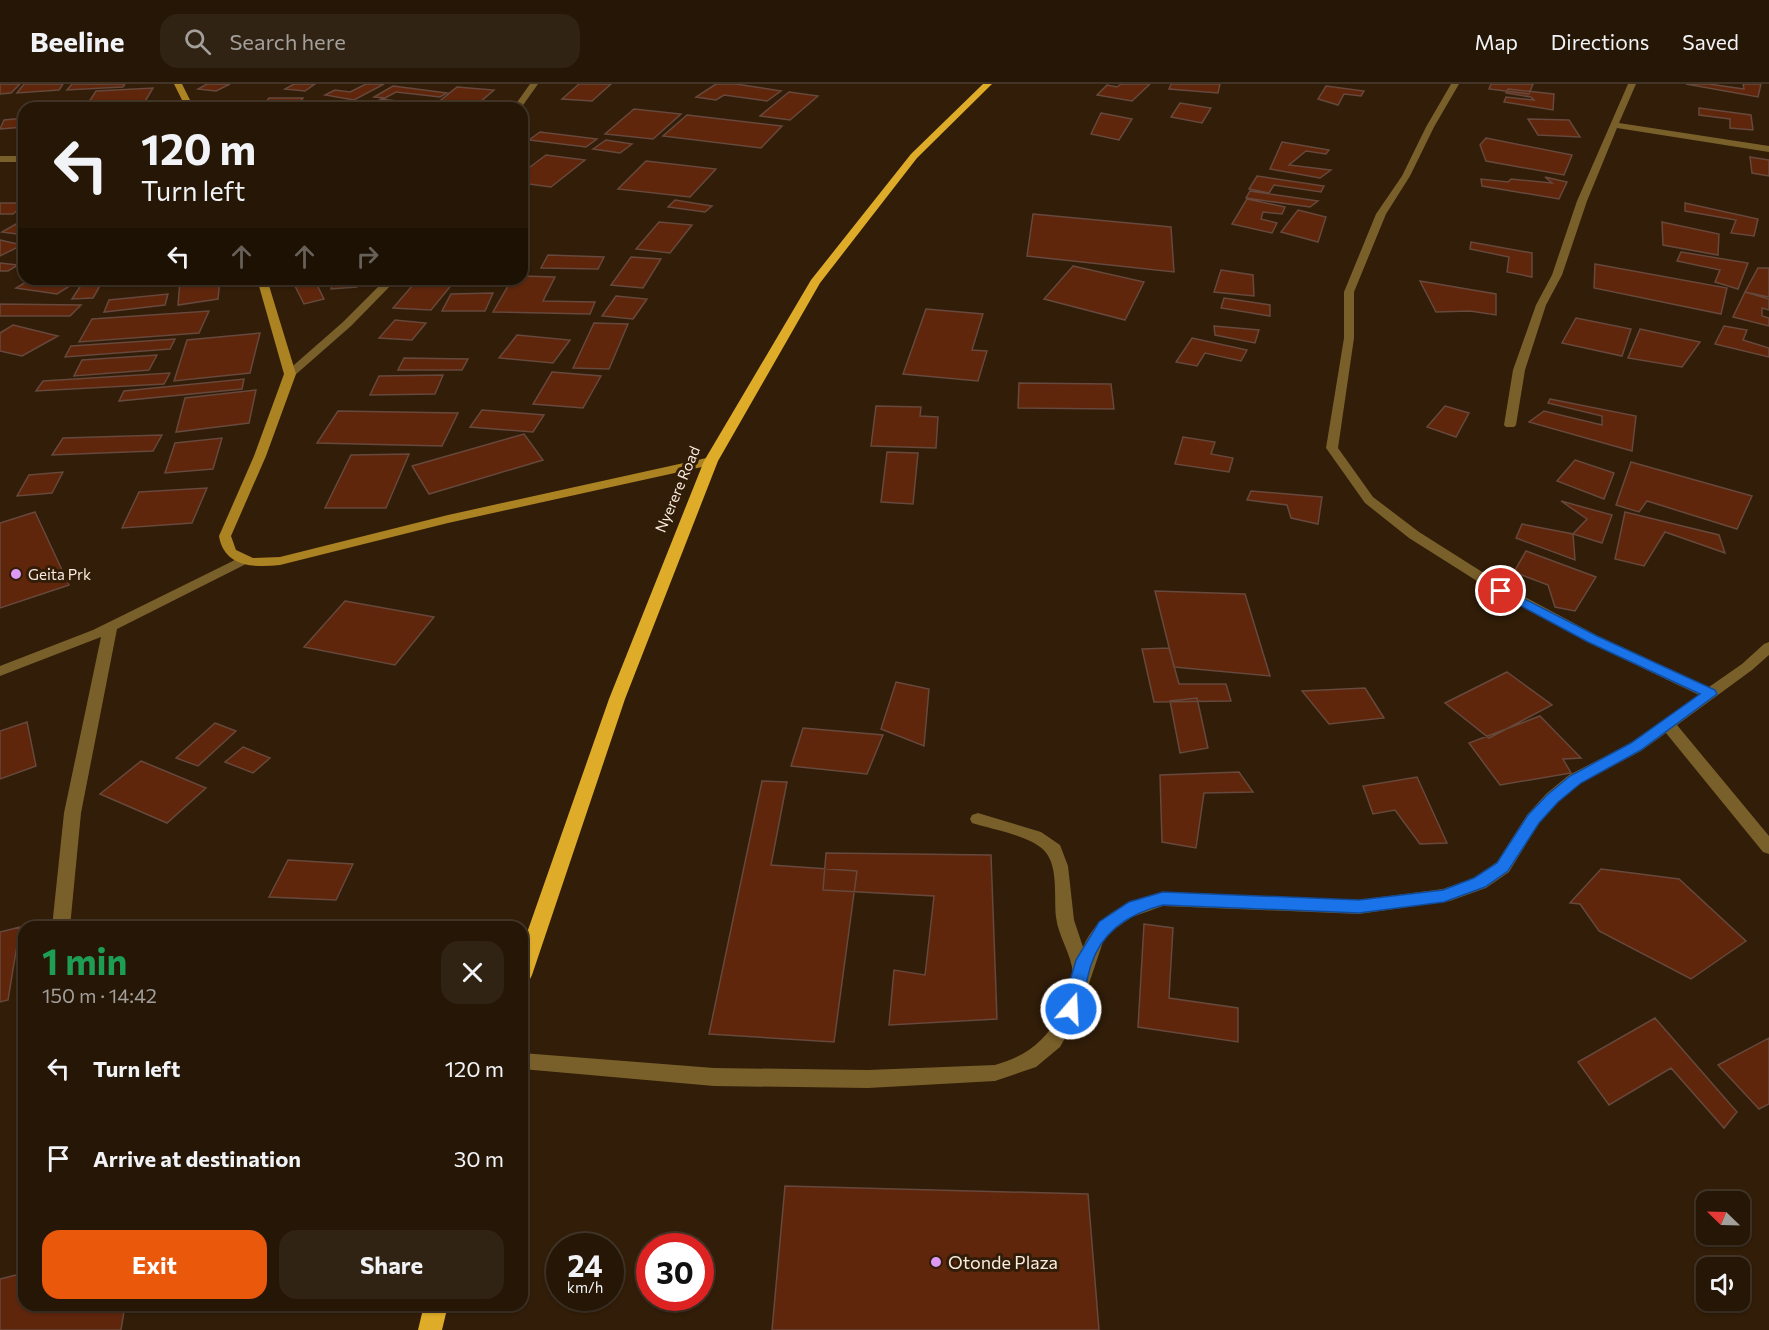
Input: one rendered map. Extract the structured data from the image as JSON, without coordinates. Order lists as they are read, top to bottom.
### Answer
{
  "streets": {
    "highway": ["Nyerere Road"]
  },
  "places": ["Geita Prk", "Otonde Plaza"],
  "north": "top left",
  "page": {
    "header": "Beeline",
    "search": "Search here",
    "nav": ["Map", "Directions", "Saved"],
    "turn": ["120 m", "Turn left"],
    "heading": ["1 min", "150 m · 14:42"],
    "list": [
      {
        "name": "Turn left",
        "value": "120 m"
      },
      {
        "name": "Arrive at destination",
        "value": "30 m"
      }
    ],
    "buttons": ["Exit", "Share"],
    "speed": "24 km/h",
    "limit": "30"
  }
}
